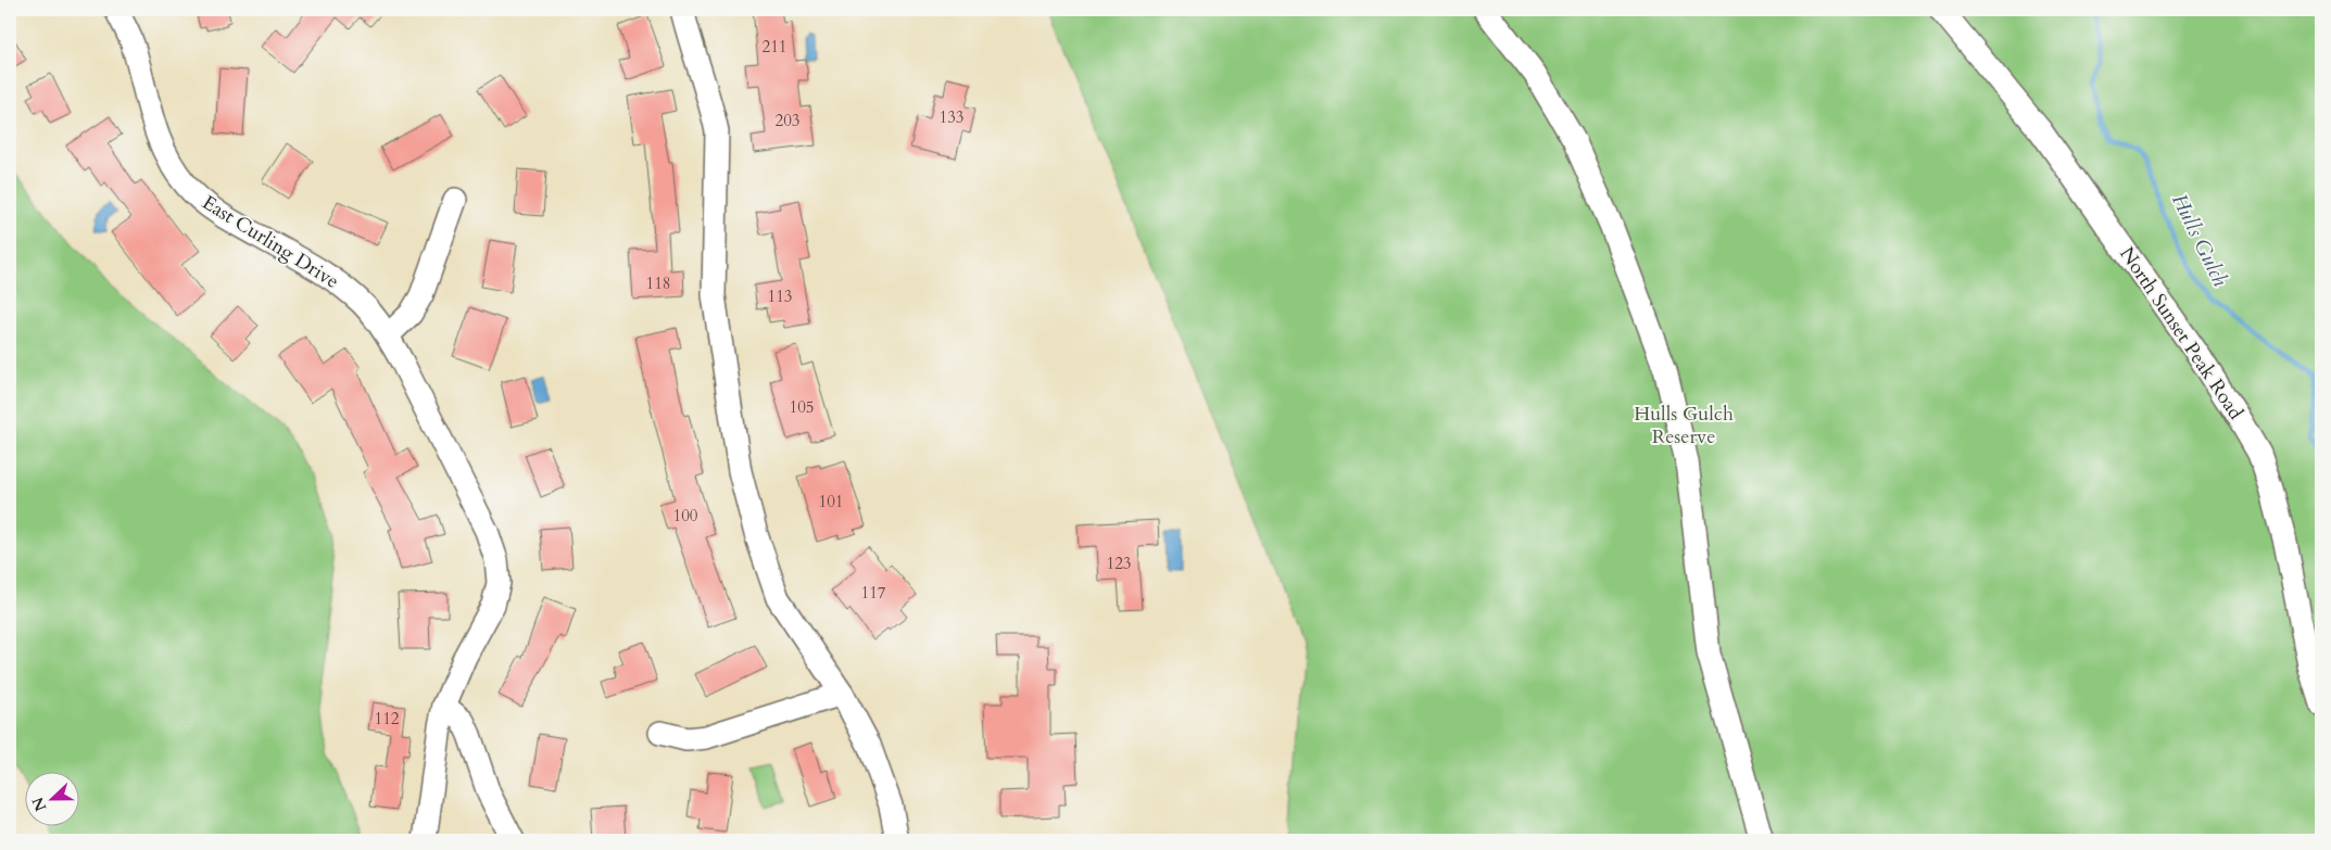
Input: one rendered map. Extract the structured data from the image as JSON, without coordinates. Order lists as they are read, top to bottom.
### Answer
{
  "streets": {
    "street": ["East Curling Drive", "North Sunset Peak Road"]
  },
  "water": ["Hulls Gulch"],
  "parks": ["Hulls Gulch Reserve"],
  "house_numbers": [
    "211",
    "133",
    "203",
    "118",
    "113",
    "105",
    "101",
    "100",
    "123",
    "117",
    "112"
  ],
  "north": "left"
}
